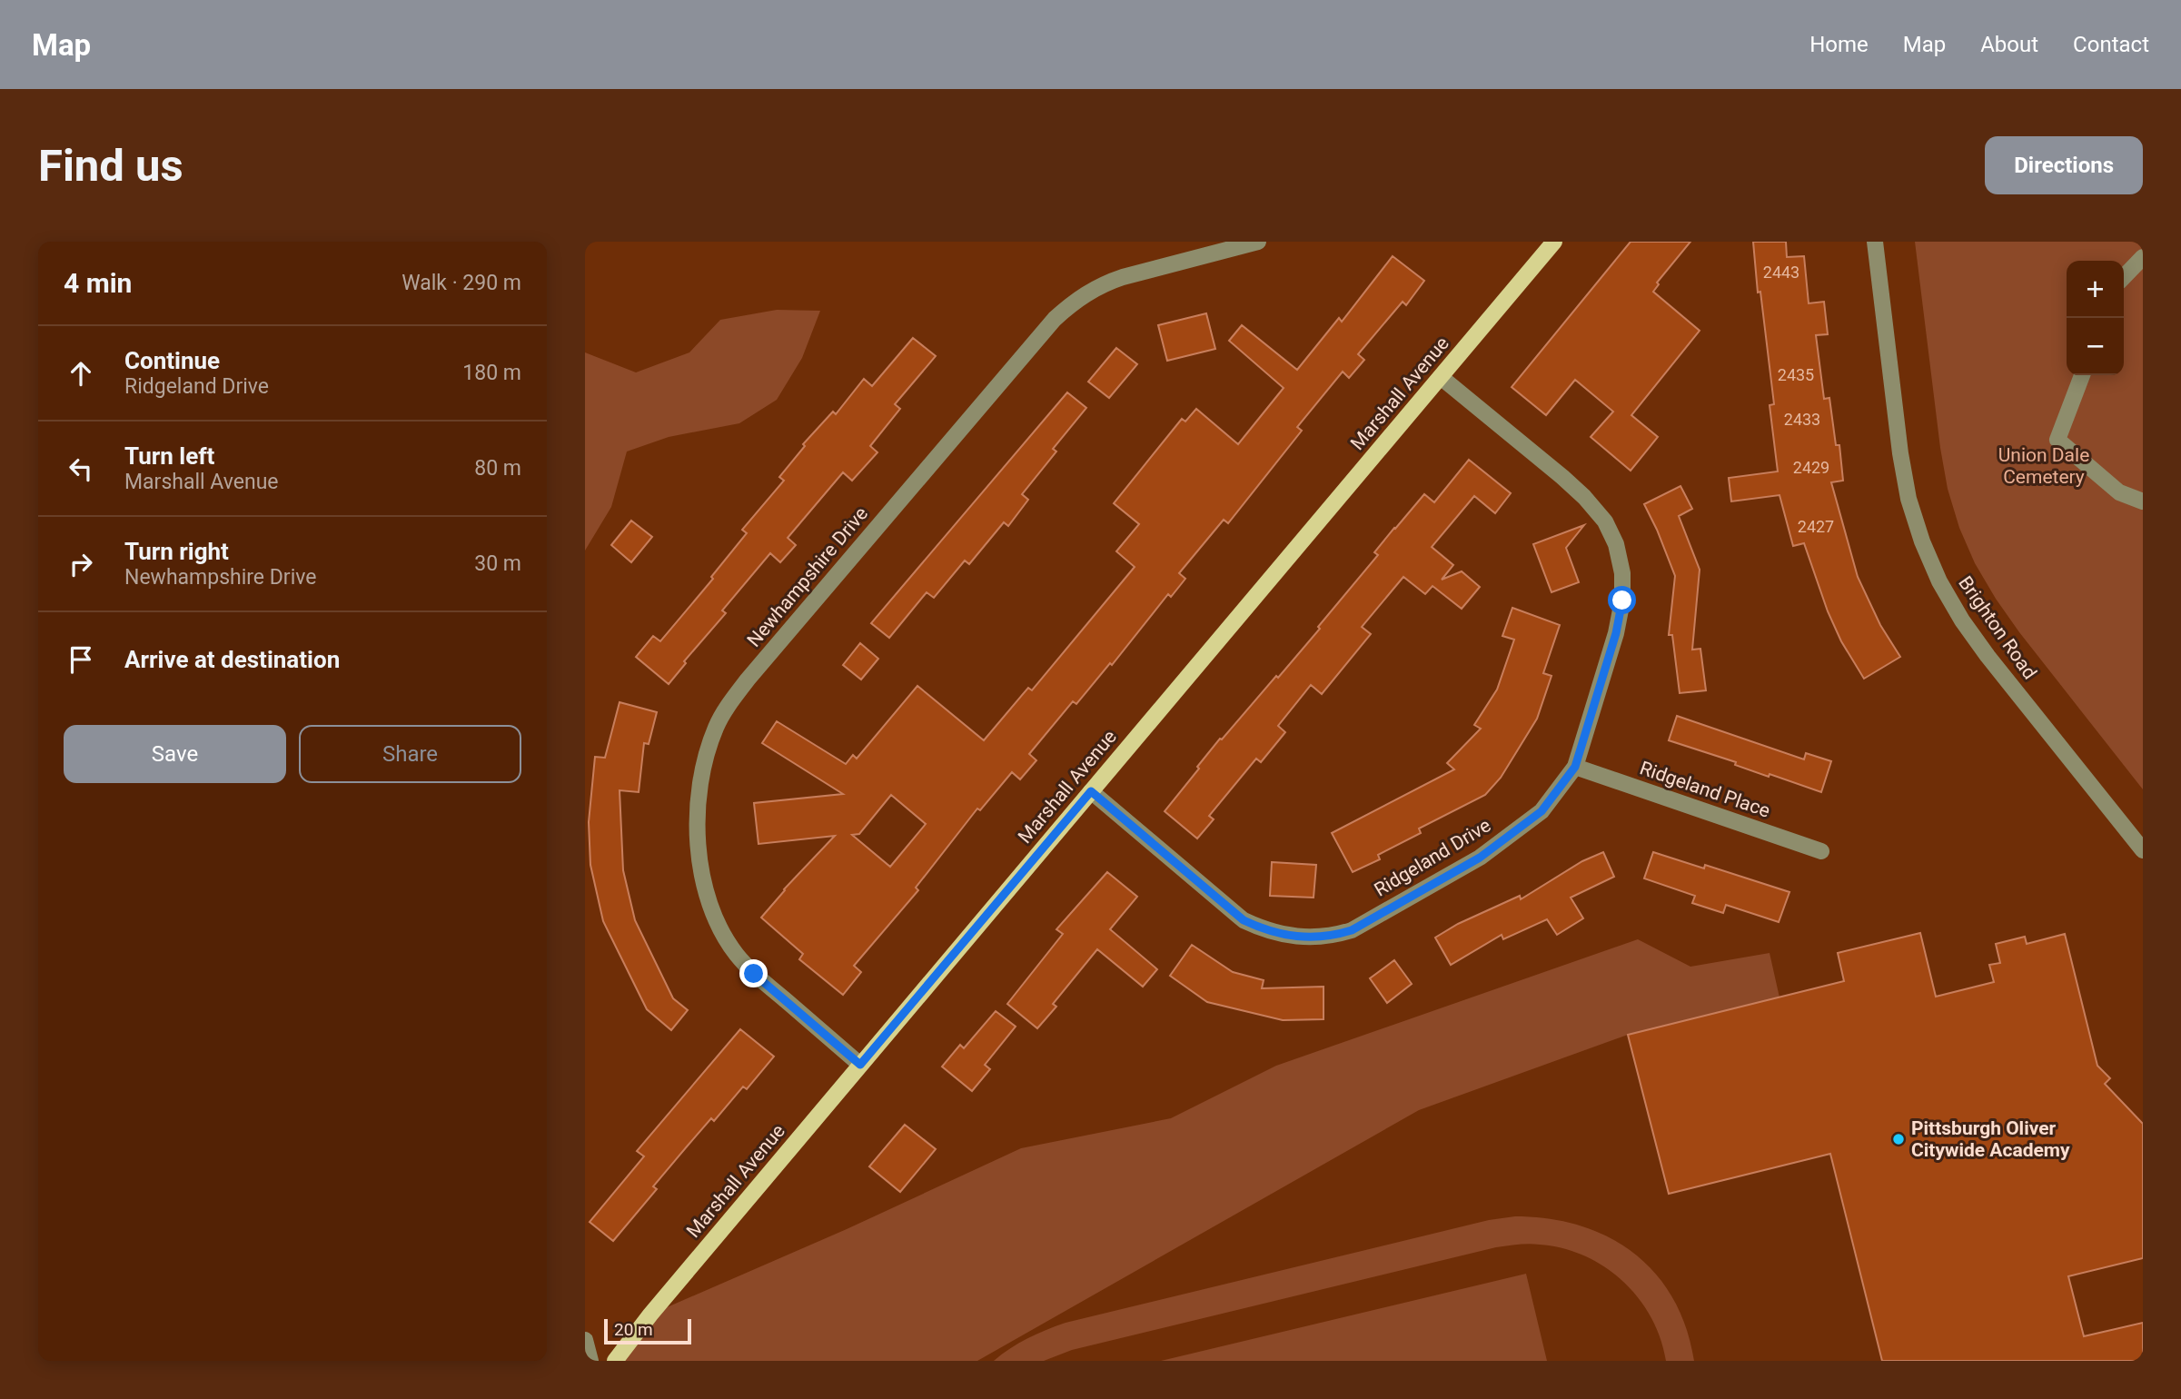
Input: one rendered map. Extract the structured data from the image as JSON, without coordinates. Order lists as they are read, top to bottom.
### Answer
{
  "streets": {
    "main road": ["Marshall Avenue"],
    "street": [
      "Newhampshire Drive",
      "Brighton Road",
      "Ridgeland Place",
      "Ridgeland Drive"
    ]
  },
  "crossings": [
    ["Marshall Avenue", "Newhampshire Drive"],
    ["Marshall Avenue", "Ridgeland Drive"],
    ["Ridgeland Place", "Ridgeland Drive"]
  ],
  "parks": ["Union Dale Cemetery"],
  "places": ["Pittsburgh Oliver Citywide Academy"],
  "house_numbers": [
    "2443",
    "2435",
    "2433",
    "2429",
    "2427"
  ],
  "scale_bar": "20 m",
  "page": {
    "header": "Map",
    "nav": [
      "Home",
      "Map",
      "About",
      "Contact"
    ],
    "buttons": [
      "Directions",
      ["Save", "Share"]
    ],
    "title": "Find us",
    "heading": ["4 min", "Walk · 290 m"],
    "map_buttons": ["+", "−"],
    "list": [
      ["Continue", "Ridgeland Drive", "180 m"],
      ["Turn left", "Marshall Avenue", "80 m"],
      ["Turn right", "Newhampshire Drive", "30 m"],
      "Arrive at destination"
    ],
    "scale": "20 m"
  }
}
